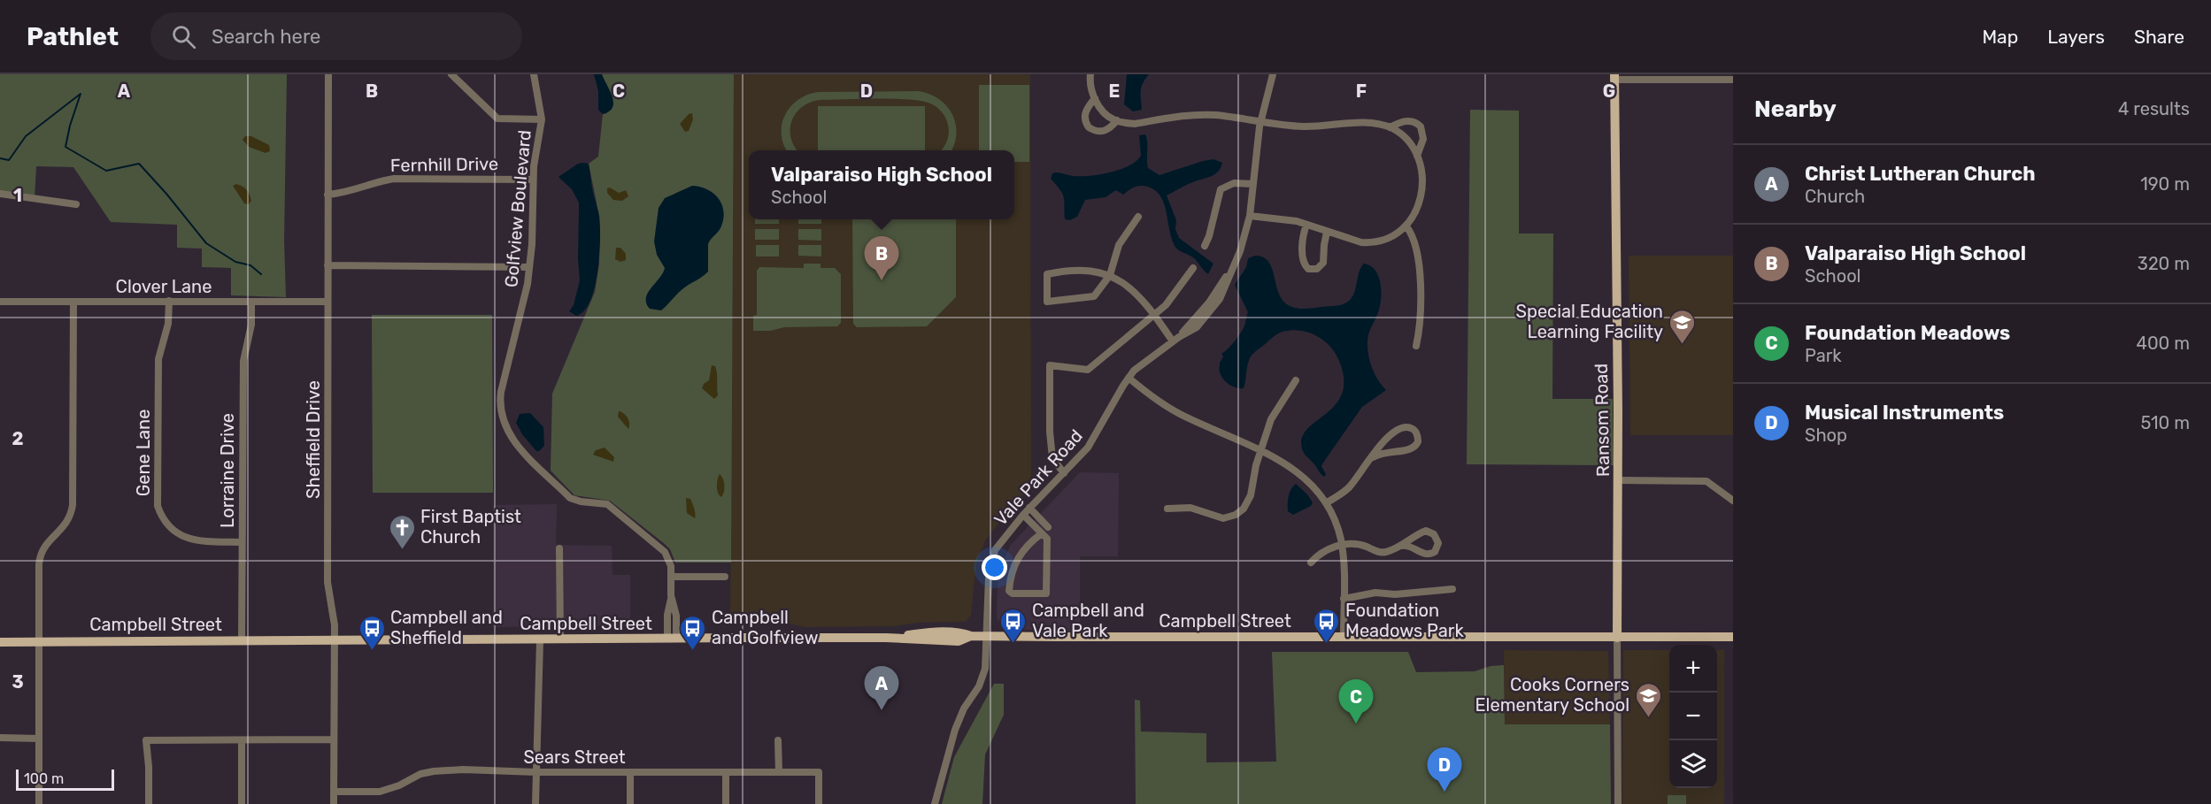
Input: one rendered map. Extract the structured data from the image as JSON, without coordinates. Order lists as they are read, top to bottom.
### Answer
{
  "streets": {
    "main road": ["Ransom Road", "Campbell Street"],
    "street": [
      "Fernhill Drive",
      "Golfview Boulevard",
      "Clover Lane",
      "Sheffield Drive",
      "Gene Lane",
      "Lorraine Drive",
      "Vale Park Road",
      "Sears Street"
    ]
  },
  "crossings": [
    ["Fernhill Drive", "Golfview Boulevard"],
    ["Fernhill Drive", "Sheffield Drive"],
    ["Golfview Boulevard", "Campbell Street"],
    ["Clover Lane", "Sheffield Drive"],
    ["Clover Lane", "Gene Lane"],
    ["Clover Lane", "Lorraine Drive"],
    ["Ransom Road", "Campbell Street"],
    ["Sheffield Drive", "Campbell Street"],
    ["Sheffield Drive", "Sears Street"],
    ["Gene Lane", "Lorraine Drive"],
    ["Lorraine Drive", "Campbell Street"],
    ["Vale Park Road", "Campbell Street"]
  ],
  "places": {
    "school or university": ["Special Education Learning Facility", "Cooks Corners Elementary School"],
    "church": ["First Baptist Church"],
    "bus stop": [
      "Campbell and Vale Park",
      "Foundation Meadows Park",
      "Campbell and Sheffield",
      "Campbell and Golfview"
    ]
  },
  "scale_bar": "100 m",
  "page": {
    "header": "Pathlet",
    "search": "Search here",
    "nav": ["Map", "Layers", "Share"],
    "heading": ["Nearby", "4 results"],
    "list": [
      {
        "mark": "A",
        "name": "Christ Lutheran Church",
        "note": "Church",
        "value": "190 m"
      },
      {
        "mark": "B",
        "name": "Valparaiso High School",
        "note": "School",
        "value": "320 m"
      },
      {
        "mark": "C",
        "name": "Foundation Meadows",
        "note": "Park",
        "value": "400 m"
      },
      {
        "mark": "D",
        "name": "Musical Instruments",
        "note": "Shop",
        "value": "510 m"
      }
    ],
    "popup": ["Valparaiso High School", "School"],
    "pins": [
      "B",
      "A",
      "C",
      "D"
    ],
    "map_buttons": ["+", "−"],
    "scale": "100 m"
  },
  "grid": {
    "columns": [
      "A",
      "B",
      "C",
      "D",
      "E",
      "F",
      "G"
    ],
    "rows": ["1", "2", "3"]
  }
}
